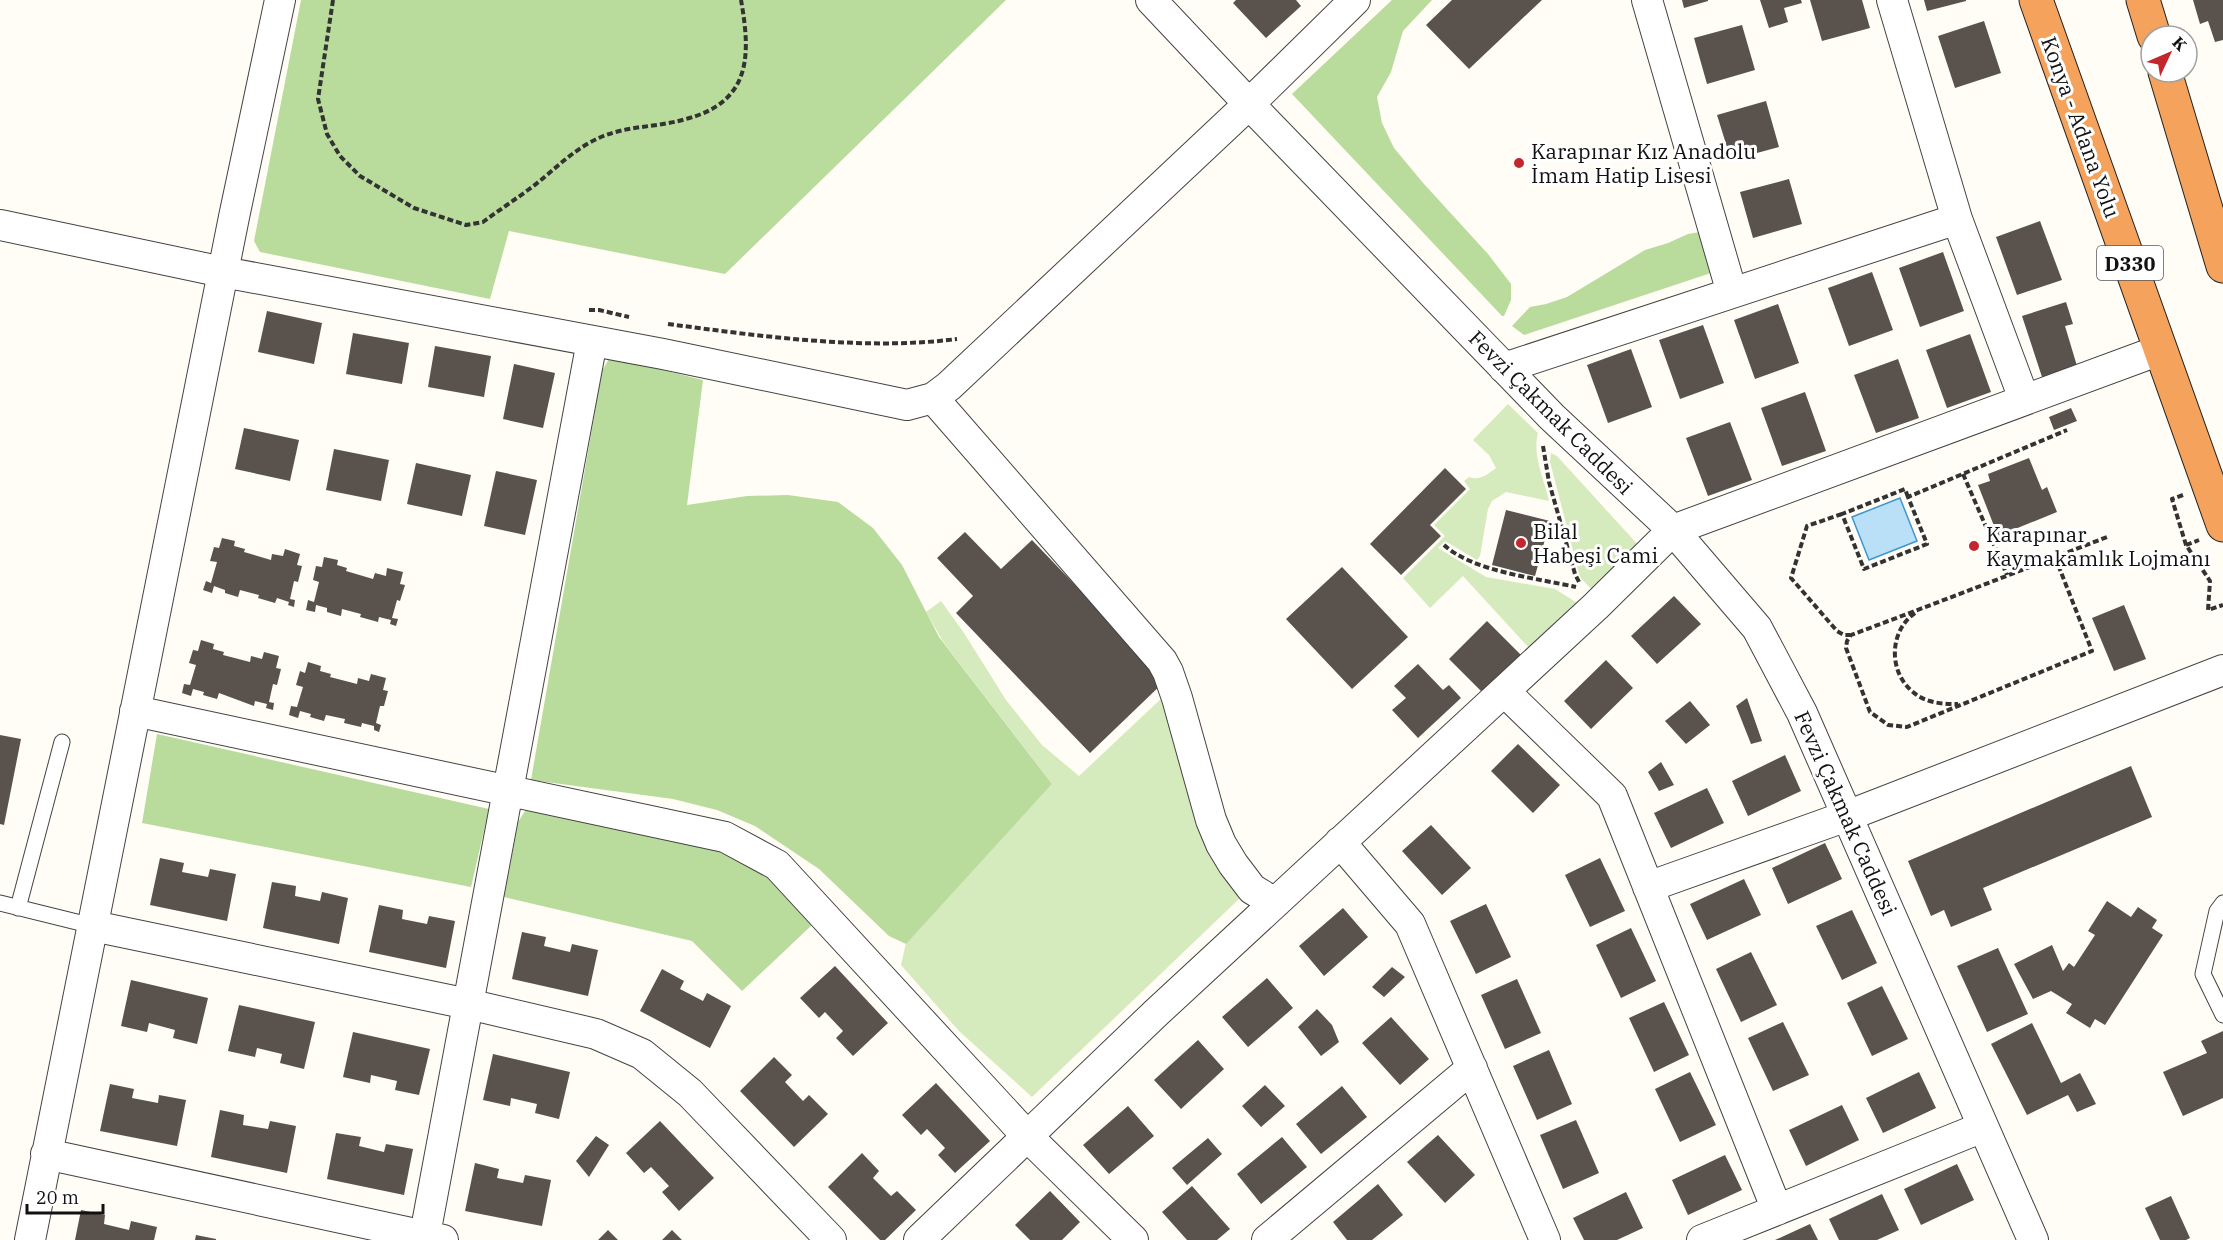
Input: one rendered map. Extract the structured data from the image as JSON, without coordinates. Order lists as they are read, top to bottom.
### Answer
{
  "streets": {
    "highway": ["Konya - Adana Yolu", "D330"],
    "street": ["Fevzi Çakmak Caddesi"]
  },
  "places": ["Karapınar Kız Anadolu İmam Hatip Lisesi", "Bilal Habeşi Cami", "Karapınar Kaymakamlık Lojmanı"],
  "scale_bar": "20 m",
  "north": "top right"
}
